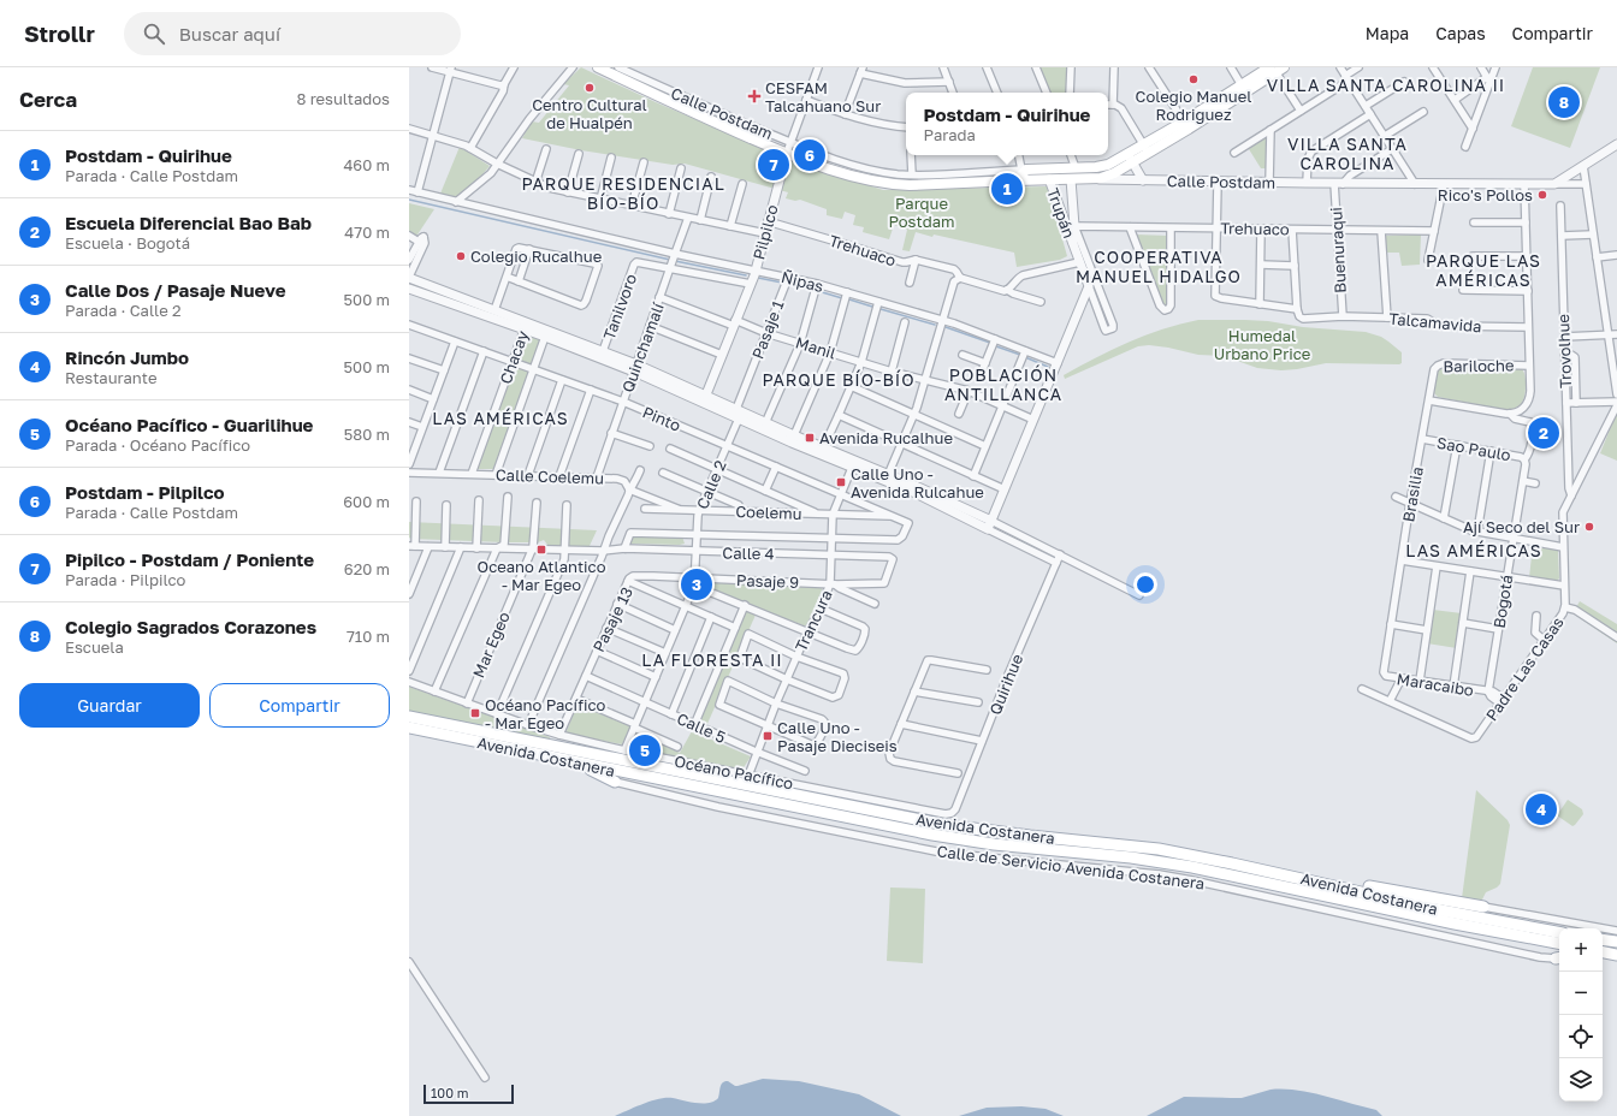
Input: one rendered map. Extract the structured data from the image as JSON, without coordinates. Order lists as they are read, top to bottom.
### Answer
{
  "streets": {
    "main road": ["Calle Postdam", "Avenida Costanera"],
    "street": [
      "Trupán",
      "Trehuaco",
      "Pilpilco",
      "Buenuraqui",
      "Ñipas",
      "Tanilvoro",
      "Talcamavida",
      "Pasaje 1",
      "Quinchamalí",
      "Manil",
      "Trovolhue",
      "Chacay",
      "Bariloche",
      "Pinto",
      "Sao Paulo",
      "Calle Coelemu",
      "Calle 2",
      "Brasilia",
      "Coelemu",
      "Calle 4",
      "Pasaje 9",
      "Bogotá",
      "Pasaje 13",
      "Trancura",
      "Mar Egeo",
      "Padre Las Casas",
      "Quirihue",
      "Maracaibo",
      "Calle 5",
      "Océano Pacífico",
      "Calle de Servicio Avenida Costanera"
    ]
  },
  "crossings": [
    ["Calle Postdam", "Trupán"],
    ["Calle Postdam", "Pilpilco"],
    ["Calle Postdam", "Buenuraqui"],
    ["Trupán", "Trehuaco"],
    ["Trehuaco", "Pilpilco"],
    ["Trehuaco", "Buenuraqui"],
    ["Pilpilco", "Ñipas"],
    ["Pilpilco", "Manil"],
    ["Buenuraqui", "Talcamavida"],
    ["Ñipas", "Pasaje 1"],
    ["Ñipas", "Quinchamalí"],
    ["Tanilvoro", "Quinchamalí"],
    ["Pasaje 1", "Manil"],
    ["Quinchamalí", "Manil"],
    ["Quinchamalí", "Pinto"],
    ["Quinchamalí", "Calle Coelemu"],
    ["Trovolhue", "Padre Las Casas"],
    ["Chacay", "Pinto"],
    ["Chacay", "Calle Coelemu"],
    ["Bariloche", "Brasilia"],
    ["Bariloche", "Bogotá"],
    ["Pinto", "Calle 2"],
    ["Pinto", "Coelemu"],
    ["Pinto", "Trancura"],
    ["Sao Paulo", "Brasilia"],
    ["Sao Paulo", "Bogotá"],
    ["Calle Coelemu", "Coelemu"],
    ["Calle 2", "Coelemu"],
    ["Calle 2", "Calle 4"],
    ["Calle 2", "Pasaje 9"],
    ["Calle 2", "Pasaje 13"],
    ["Calle 2", "Calle 5"],
    ["Calle 2", "Océano Pacífico"],
    ["Brasilia", "Maracaibo"],
    ["Coelemu", "Trancura"],
    ["Calle 4", "Pasaje 9"],
    ["Calle 4", "Trancura"],
    ["Calle 4", "Mar Egeo"],
    ["Pasaje 9", "Pasaje 13"],
    ["Pasaje 9", "Trancura"],
    ["Bogotá", "Maracaibo"],
    ["Pasaje 13", "Calle 5"],
    ["Pasaje 13", "Océano Pacífico"],
    ["Trancura", "Calle 5"],
    ["Trancura", "Océano Pacífico"],
    ["Mar Egeo", "Océano Pacífico"],
    ["Padre Las Casas", "Maracaibo"],
    ["Quirihue", "Océano Pacífico"]
  ],
  "districts": [
    "VILLA SANTA CAROLINA II",
    "VILLA SANTA CAROLINA",
    "PARQUE RESIDENCIAL BÍO-BÍO",
    "COOPERATIVA MANUEL HIDALGO",
    "PARQUE LAS AMÉRICAS",
    "POBLACIÓN ANTILLANCA",
    "PARQUE BÍO-BÍO",
    "LAS AMÉRICAS",
    "LAS AMÉRICAS",
    "LA FLORESTA II"
  ],
  "parks": ["Parque Postdam", "Humedal Urbano Price"],
  "places": {
    "other": [
      "Colegio Manuel Rodriguez",
      "Centro Cultural de Hualpén",
      "Rico's Pollos",
      "Colegio Rucalhue",
      "Ají Seco del Sur"
    ],
    "health": ["CESFAM Talcahuano Sur"],
    "transit": [
      "Avenida Rucalhue",
      "Calle Uno - Avenida Rulcahue",
      "Oceano Atlantico - Mar Egeo",
      "Océano Pacífico - Mar Egeo",
      "Calle Uno - Pasaje Dieciseis"
    ]
  },
  "scale_bar": "100 m",
  "page": {
    "header": "Strollr",
    "search": "Buscar aquí",
    "nav": ["Mapa", "Capas", "Compartir"],
    "heading": ["Cerca", "8 resultados"],
    "pins": [
      "8",
      "6",
      "7",
      "1",
      "2",
      "3",
      "5",
      "4"
    ],
    "popup": ["Postdam - Quirihue", "Parada"],
    "list": [
      {
        "mark": "1",
        "name": "Postdam - Quirihue",
        "note": "Parada · Calle Postdam",
        "value": "460 m"
      },
      {
        "mark": "2",
        "name": "Escuela Diferencial Bao Bab",
        "note": "Escuela · Bogotá",
        "value": "470 m"
      },
      {
        "mark": "3",
        "name": "Calle Dos / Pasaje Nueve",
        "note": "Parada · Calle 2",
        "value": "500 m"
      },
      {
        "mark": "4",
        "name": "Rincón Jumbo",
        "note": "Restaurante",
        "value": "500 m"
      },
      {
        "mark": "5",
        "name": "Océano Pacífico - Guarilihue",
        "note": "Parada · Océano Pacífico",
        "value": "580 m"
      },
      {
        "mark": "6",
        "name": "Postdam - Pilpilco",
        "note": "Parada · Calle Postdam",
        "value": "600 m"
      },
      {
        "mark": "7",
        "name": "Pipilco - Postdam / Poniente",
        "note": "Parada · Pilpilco",
        "value": "620 m"
      },
      {
        "mark": "8",
        "name": "Colegio Sagrados Corazones",
        "note": "Escuela",
        "value": "710 m"
      }
    ],
    "buttons": ["Guardar", "Compartir"],
    "map_buttons": ["+", "−"],
    "scale": "100 m"
  }
}
